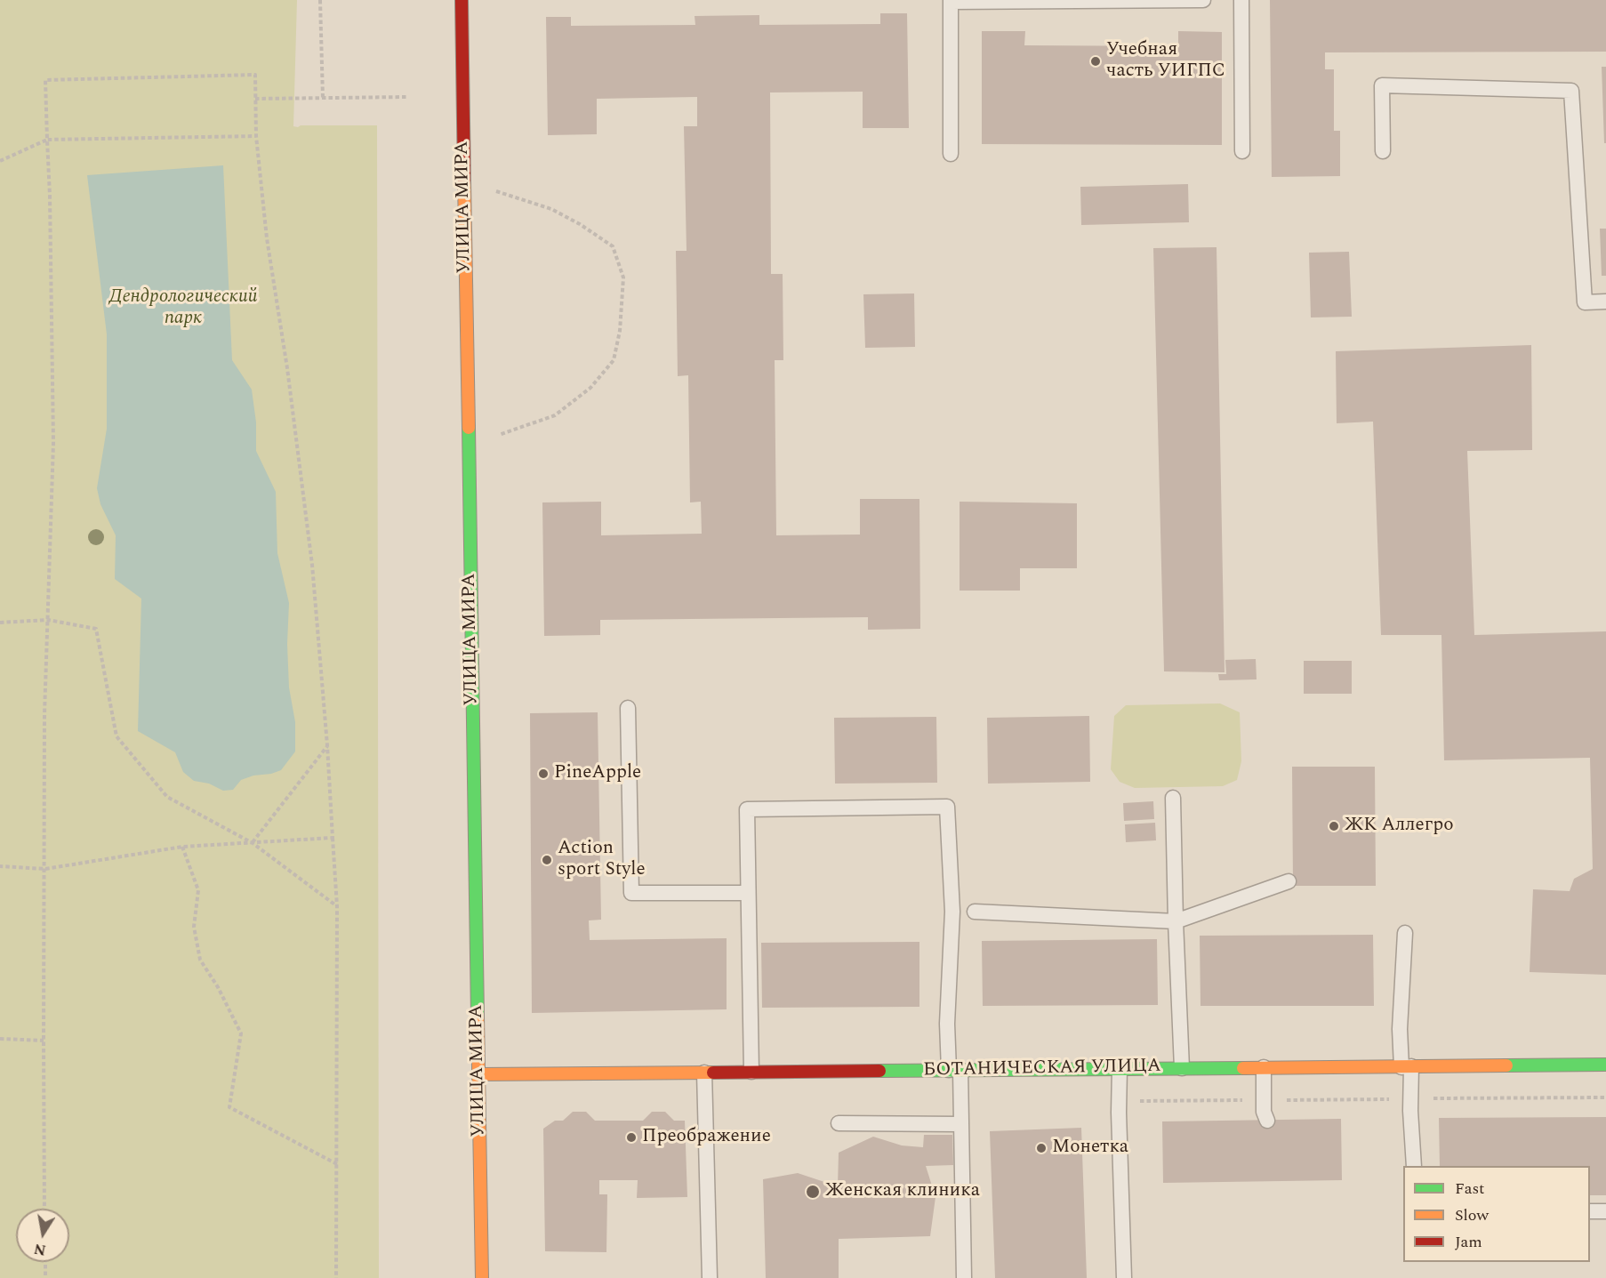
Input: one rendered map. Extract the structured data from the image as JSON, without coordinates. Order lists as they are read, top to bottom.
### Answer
{
  "streets": {
    "street": ["УЛИЦА МИРА", "БОТАНИЧЕСКАЯ УЛИЦА"]
  },
  "crossings": [
    ["УЛИЦА МИРА", "БОТАНИЧЕСКАЯ УЛИЦА"]
  ],
  "parks": ["Дендрологический парк"],
  "places": [
    "Учебная часть УИГПС",
    "PineApple",
    "ЖК Аллегро",
    "Action sport Style",
    "Преображение",
    "Монетка",
    "Женская клиника"
  ],
  "legend": ["Fast", "Slow", "Jam"],
  "north": "bottom"
}
